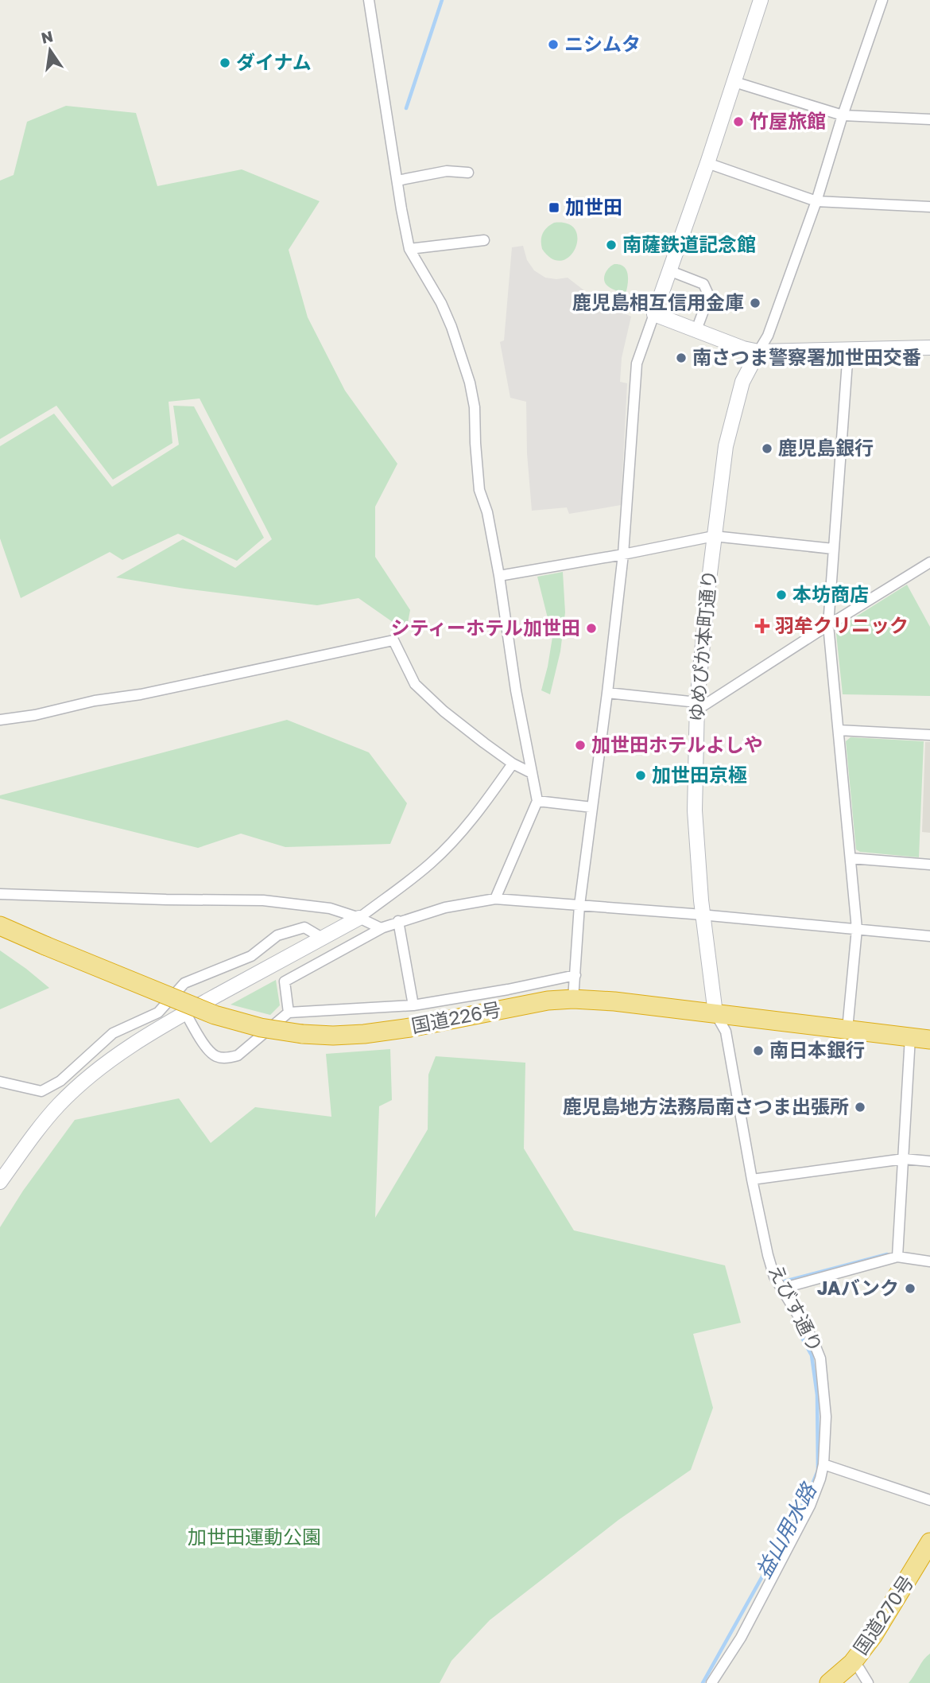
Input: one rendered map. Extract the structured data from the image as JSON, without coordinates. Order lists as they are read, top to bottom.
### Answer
{
  "streets": {
    "highway": ["国道226号", "国道270号"],
    "street": ["ゆめぴか本町通り", "えびす通り"]
  },
  "crossings": [
    ["ゆめぴか本町通り", "国道226号"],
    ["ゆめぴか本町通り", "えびす通り"],
    ["国道226号", "えびす通り"]
  ],
  "water": ["益山用水路"],
  "parks": ["加世田運動公園"],
  "places": {
    "other": [
      "ニシムタ",
      "ダイナム",
      "竹屋旅館",
      "南薩鉄道記念館",
      "鹿児島相互信用金庫",
      "南さつま警察署加世田交番",
      "鹿児島銀行",
      "本坊商店",
      "シティーホテル加世田",
      "加世田ホテルよしや",
      "加世田京極",
      "南日本銀行",
      "鹿児島地方法務局南さつま出張所",
      "JAバンク"
    ],
    "transit": ["加世田"],
    "health": ["羽牟クリニック"]
  },
  "north": "top"
}
